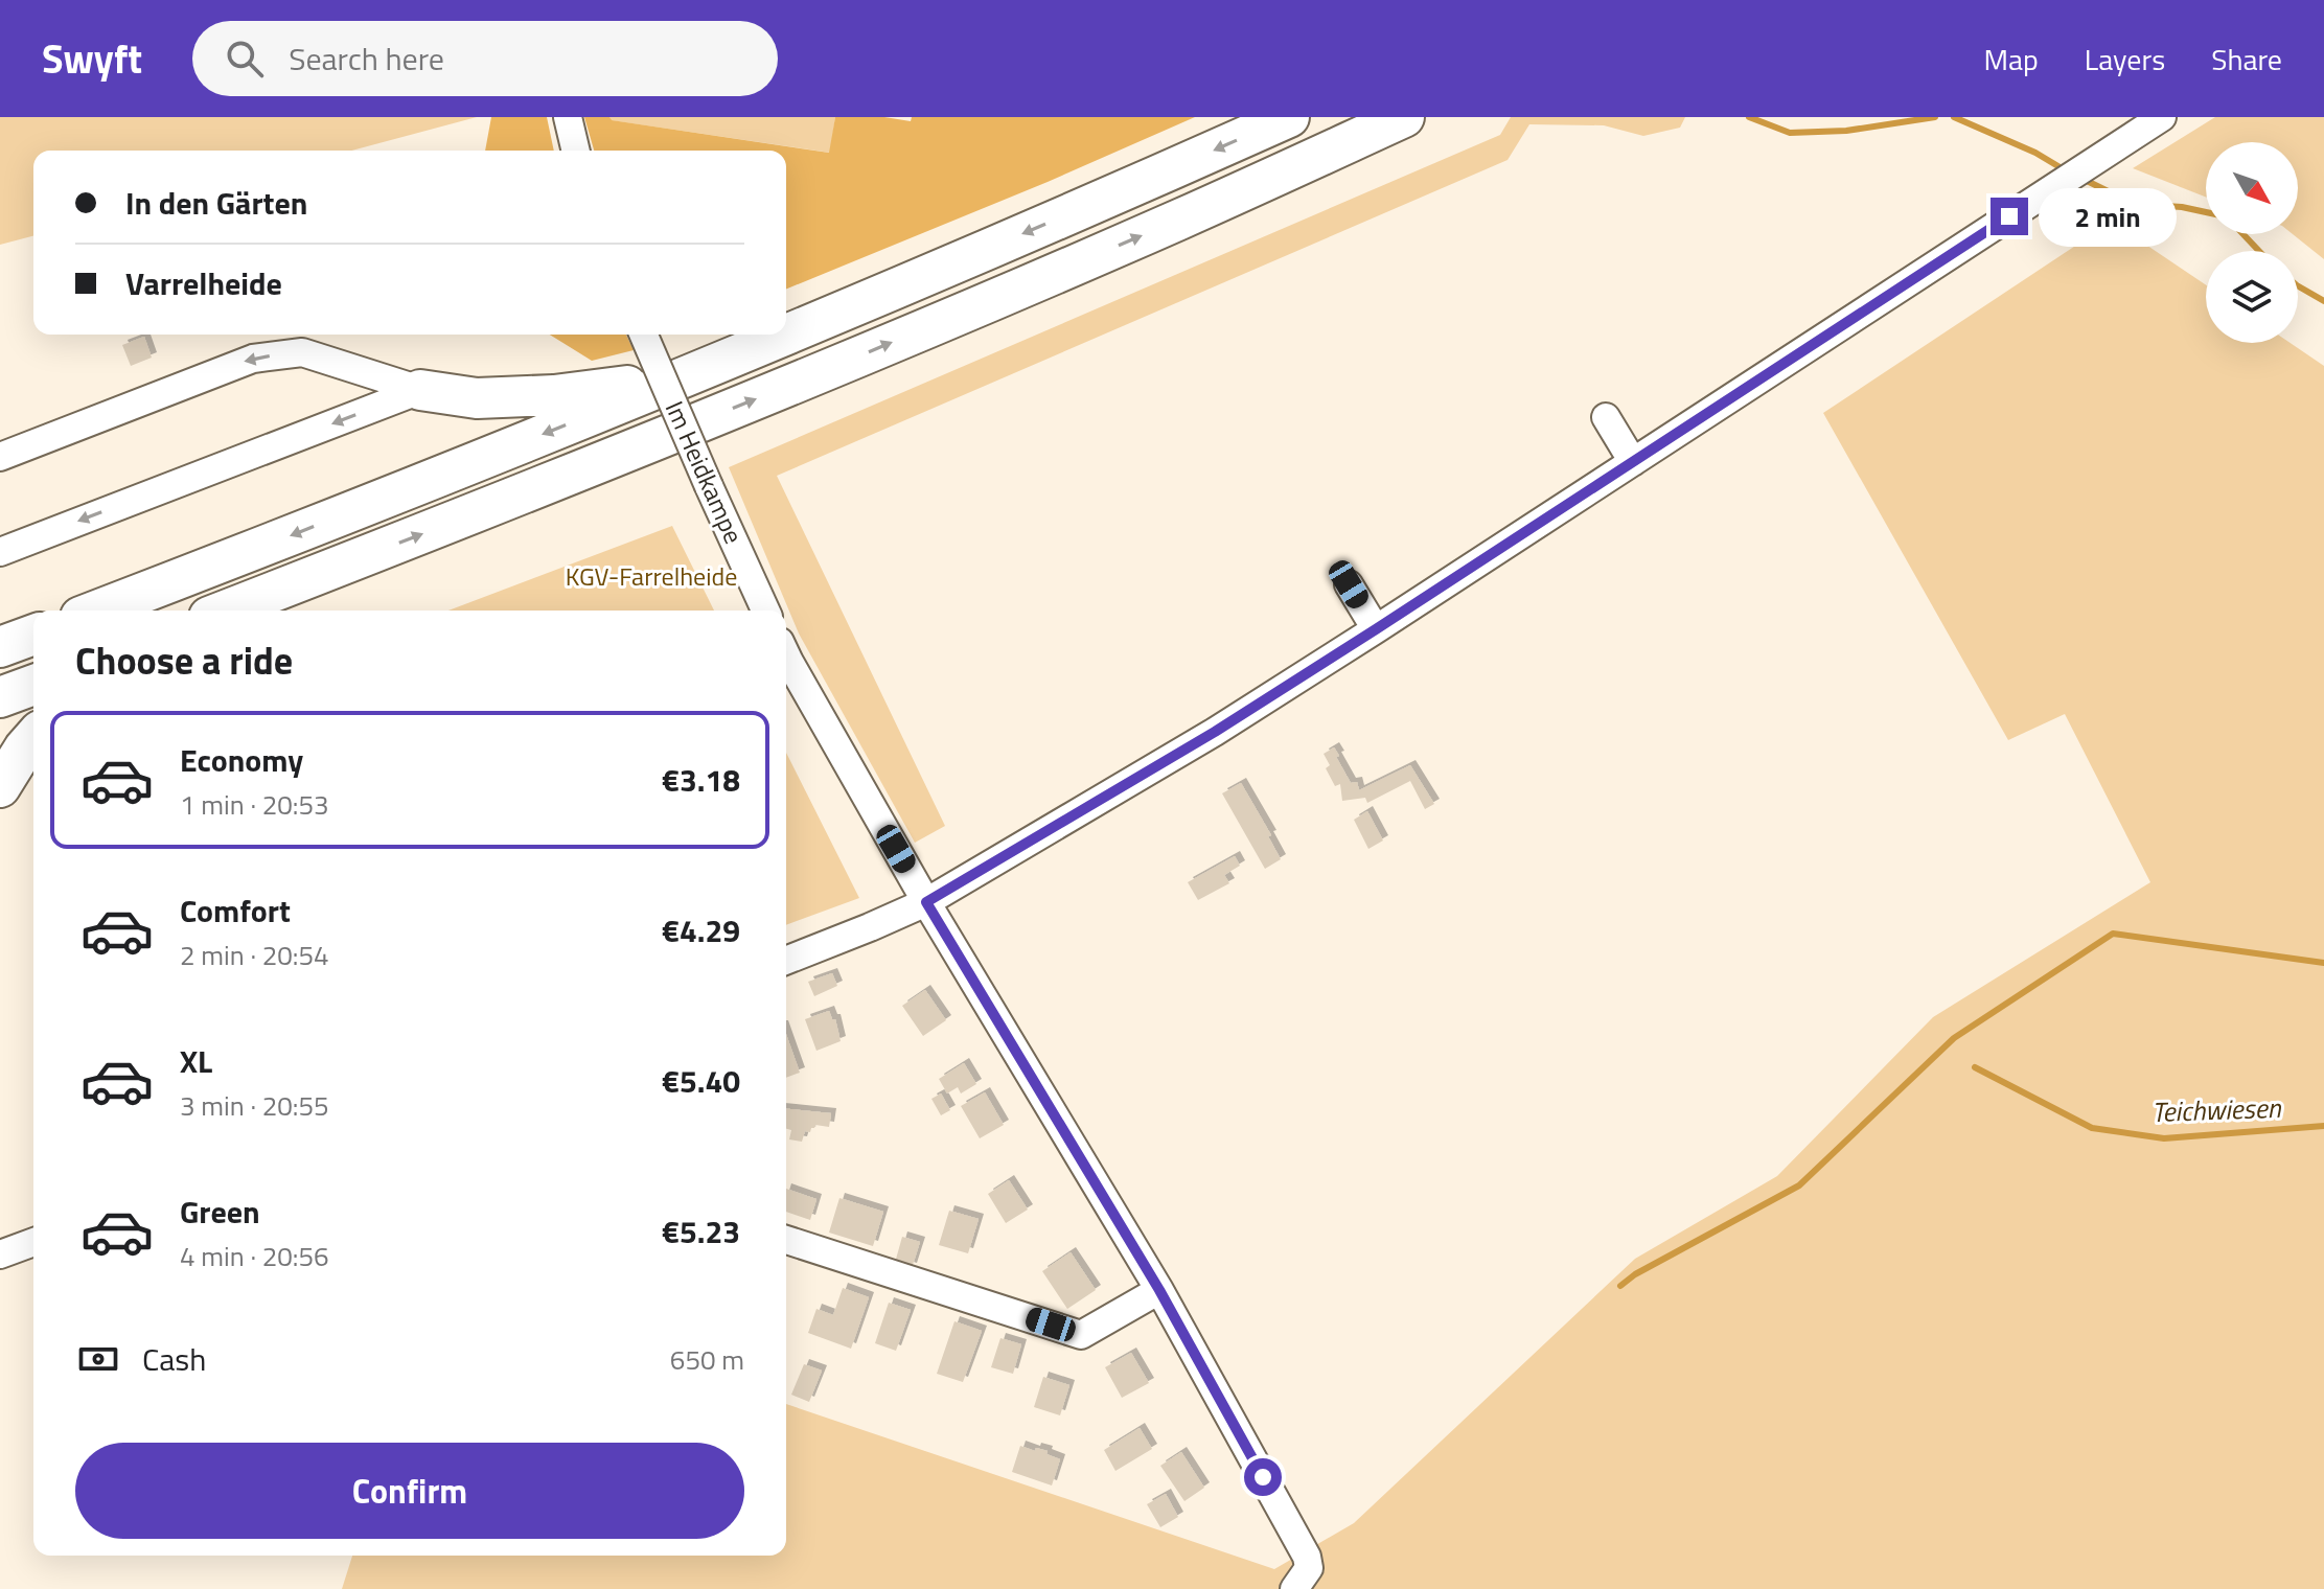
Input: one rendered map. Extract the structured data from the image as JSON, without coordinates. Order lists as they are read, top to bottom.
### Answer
{
  "streets": {
    "street": ["Im Heidkampe"]
  },
  "water": ["Teichwiesen"],
  "parks": ["KGV-Farrelheide"],
  "north": "bottom right",
  "page": {
    "header": "Swyft",
    "search": "Search here",
    "nav": ["Map", "Layers", "Share"],
    "banner": ["In den Gärten", "Varrelheide"],
    "bubble": "2 min",
    "heading": "Choose a ride",
    "list": [
      {
        "name": "Economy",
        "note": "1 min · 20:53",
        "value": "€3.18"
      },
      {
        "name": "Comfort",
        "note": "2 min · 20:54",
        "value": "€4.29"
      },
      {
        "name": "XL",
        "note": "3 min · 20:55",
        "value": "€5.40"
      },
      {
        "name": "Green",
        "note": "4 min · 20:56",
        "value": "€5.23"
      }
    ],
    "pay": ["Cash", "650 m"],
    "buttons": "Confirm"
  }
}
